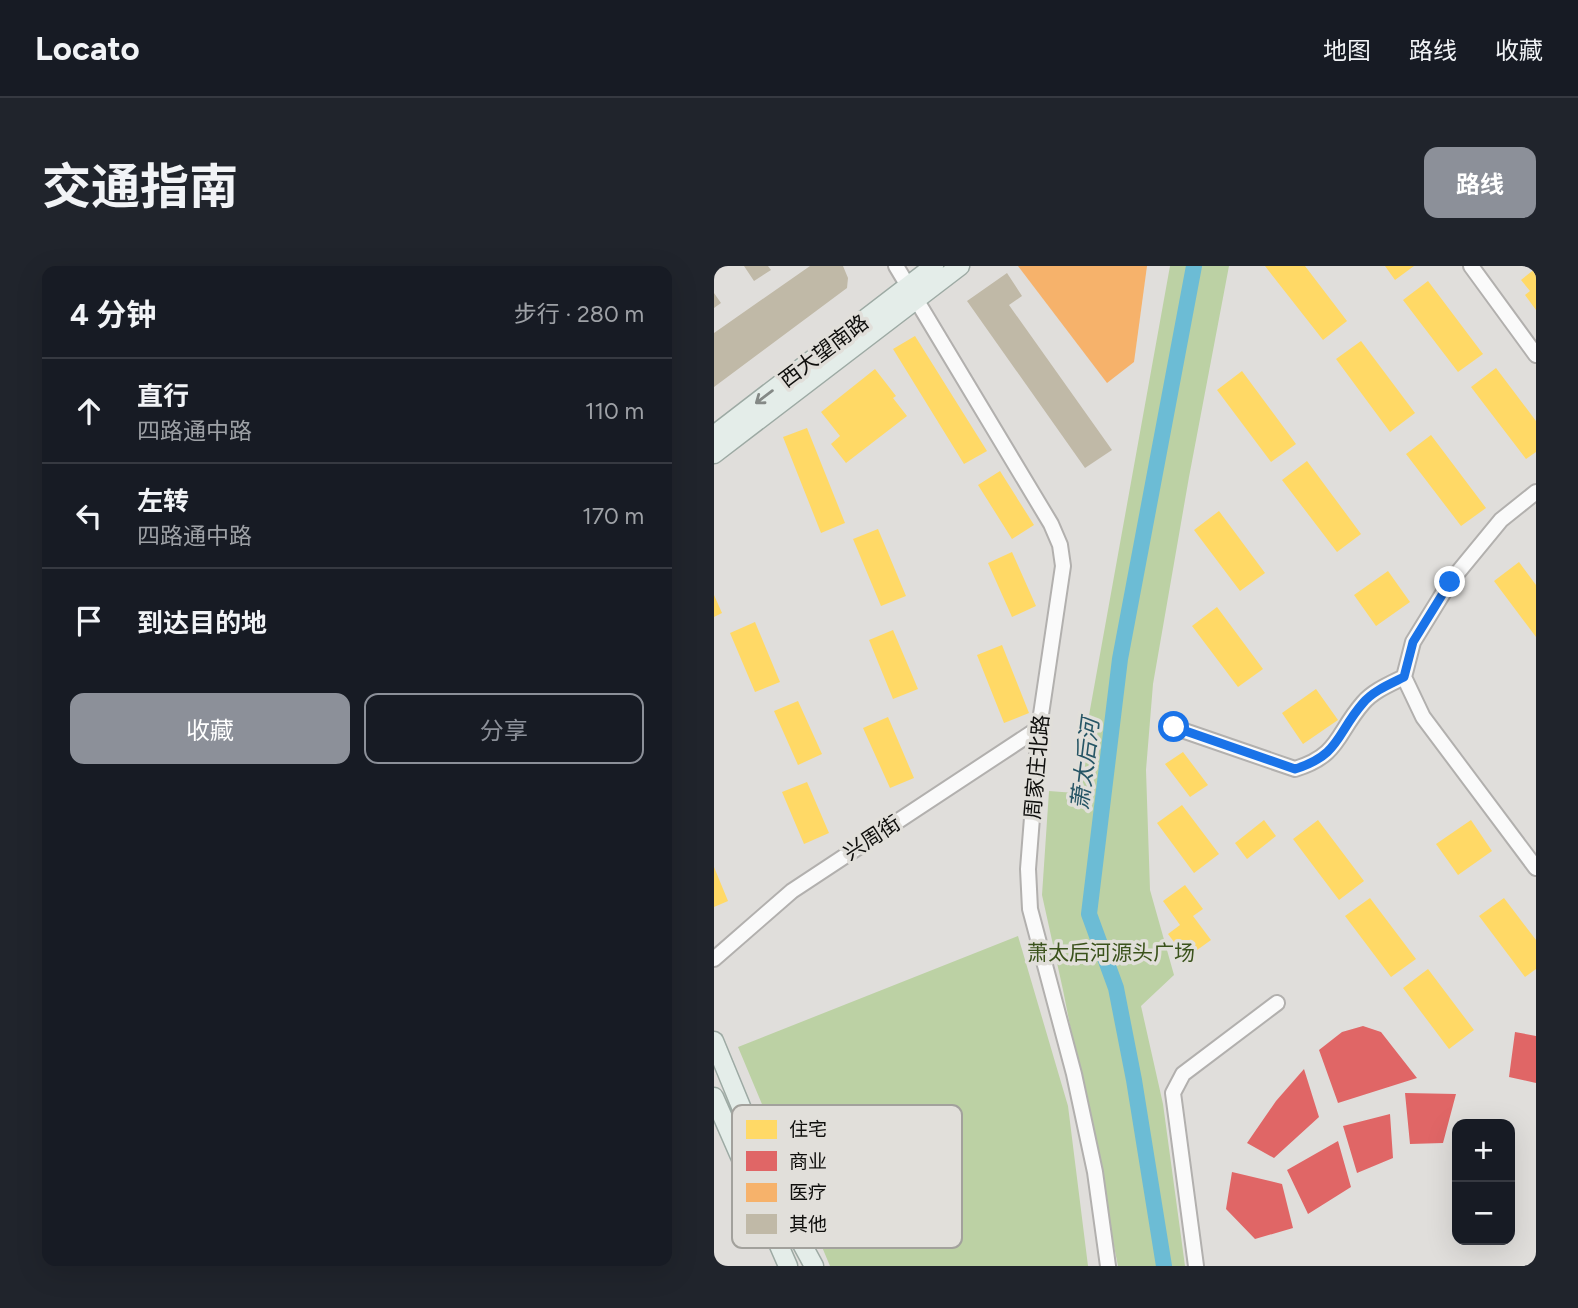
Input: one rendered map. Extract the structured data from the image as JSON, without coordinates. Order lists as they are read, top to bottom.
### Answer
{
  "streets": {
    "main road": ["西大望南路"],
    "street": ["周家庄北路", "兴周街"]
  },
  "crossings": [
    ["西大望南路", "周家庄北路"],
    ["周家庄北路", "兴周街"]
  ],
  "water": ["萧太后河"],
  "parks": ["萧太后河源头广场"],
  "legend": [
    "住宅",
    "商业",
    "医疗",
    "其他"
  ],
  "page": {
    "header": "Locato",
    "nav": ["地图", "路线", "收藏"],
    "title": "交通指南",
    "buttons": [
      "路线",
      ["收藏", "分享"]
    ],
    "heading": ["4 分钟", "步行 · 280 m"],
    "list": [
      ["直行", "四路通中路", "110 m"],
      ["左转", "四路通中路", "170 m"],
      "到达目的地"
    ],
    "map_buttons": ["+", "−"]
  }
}
